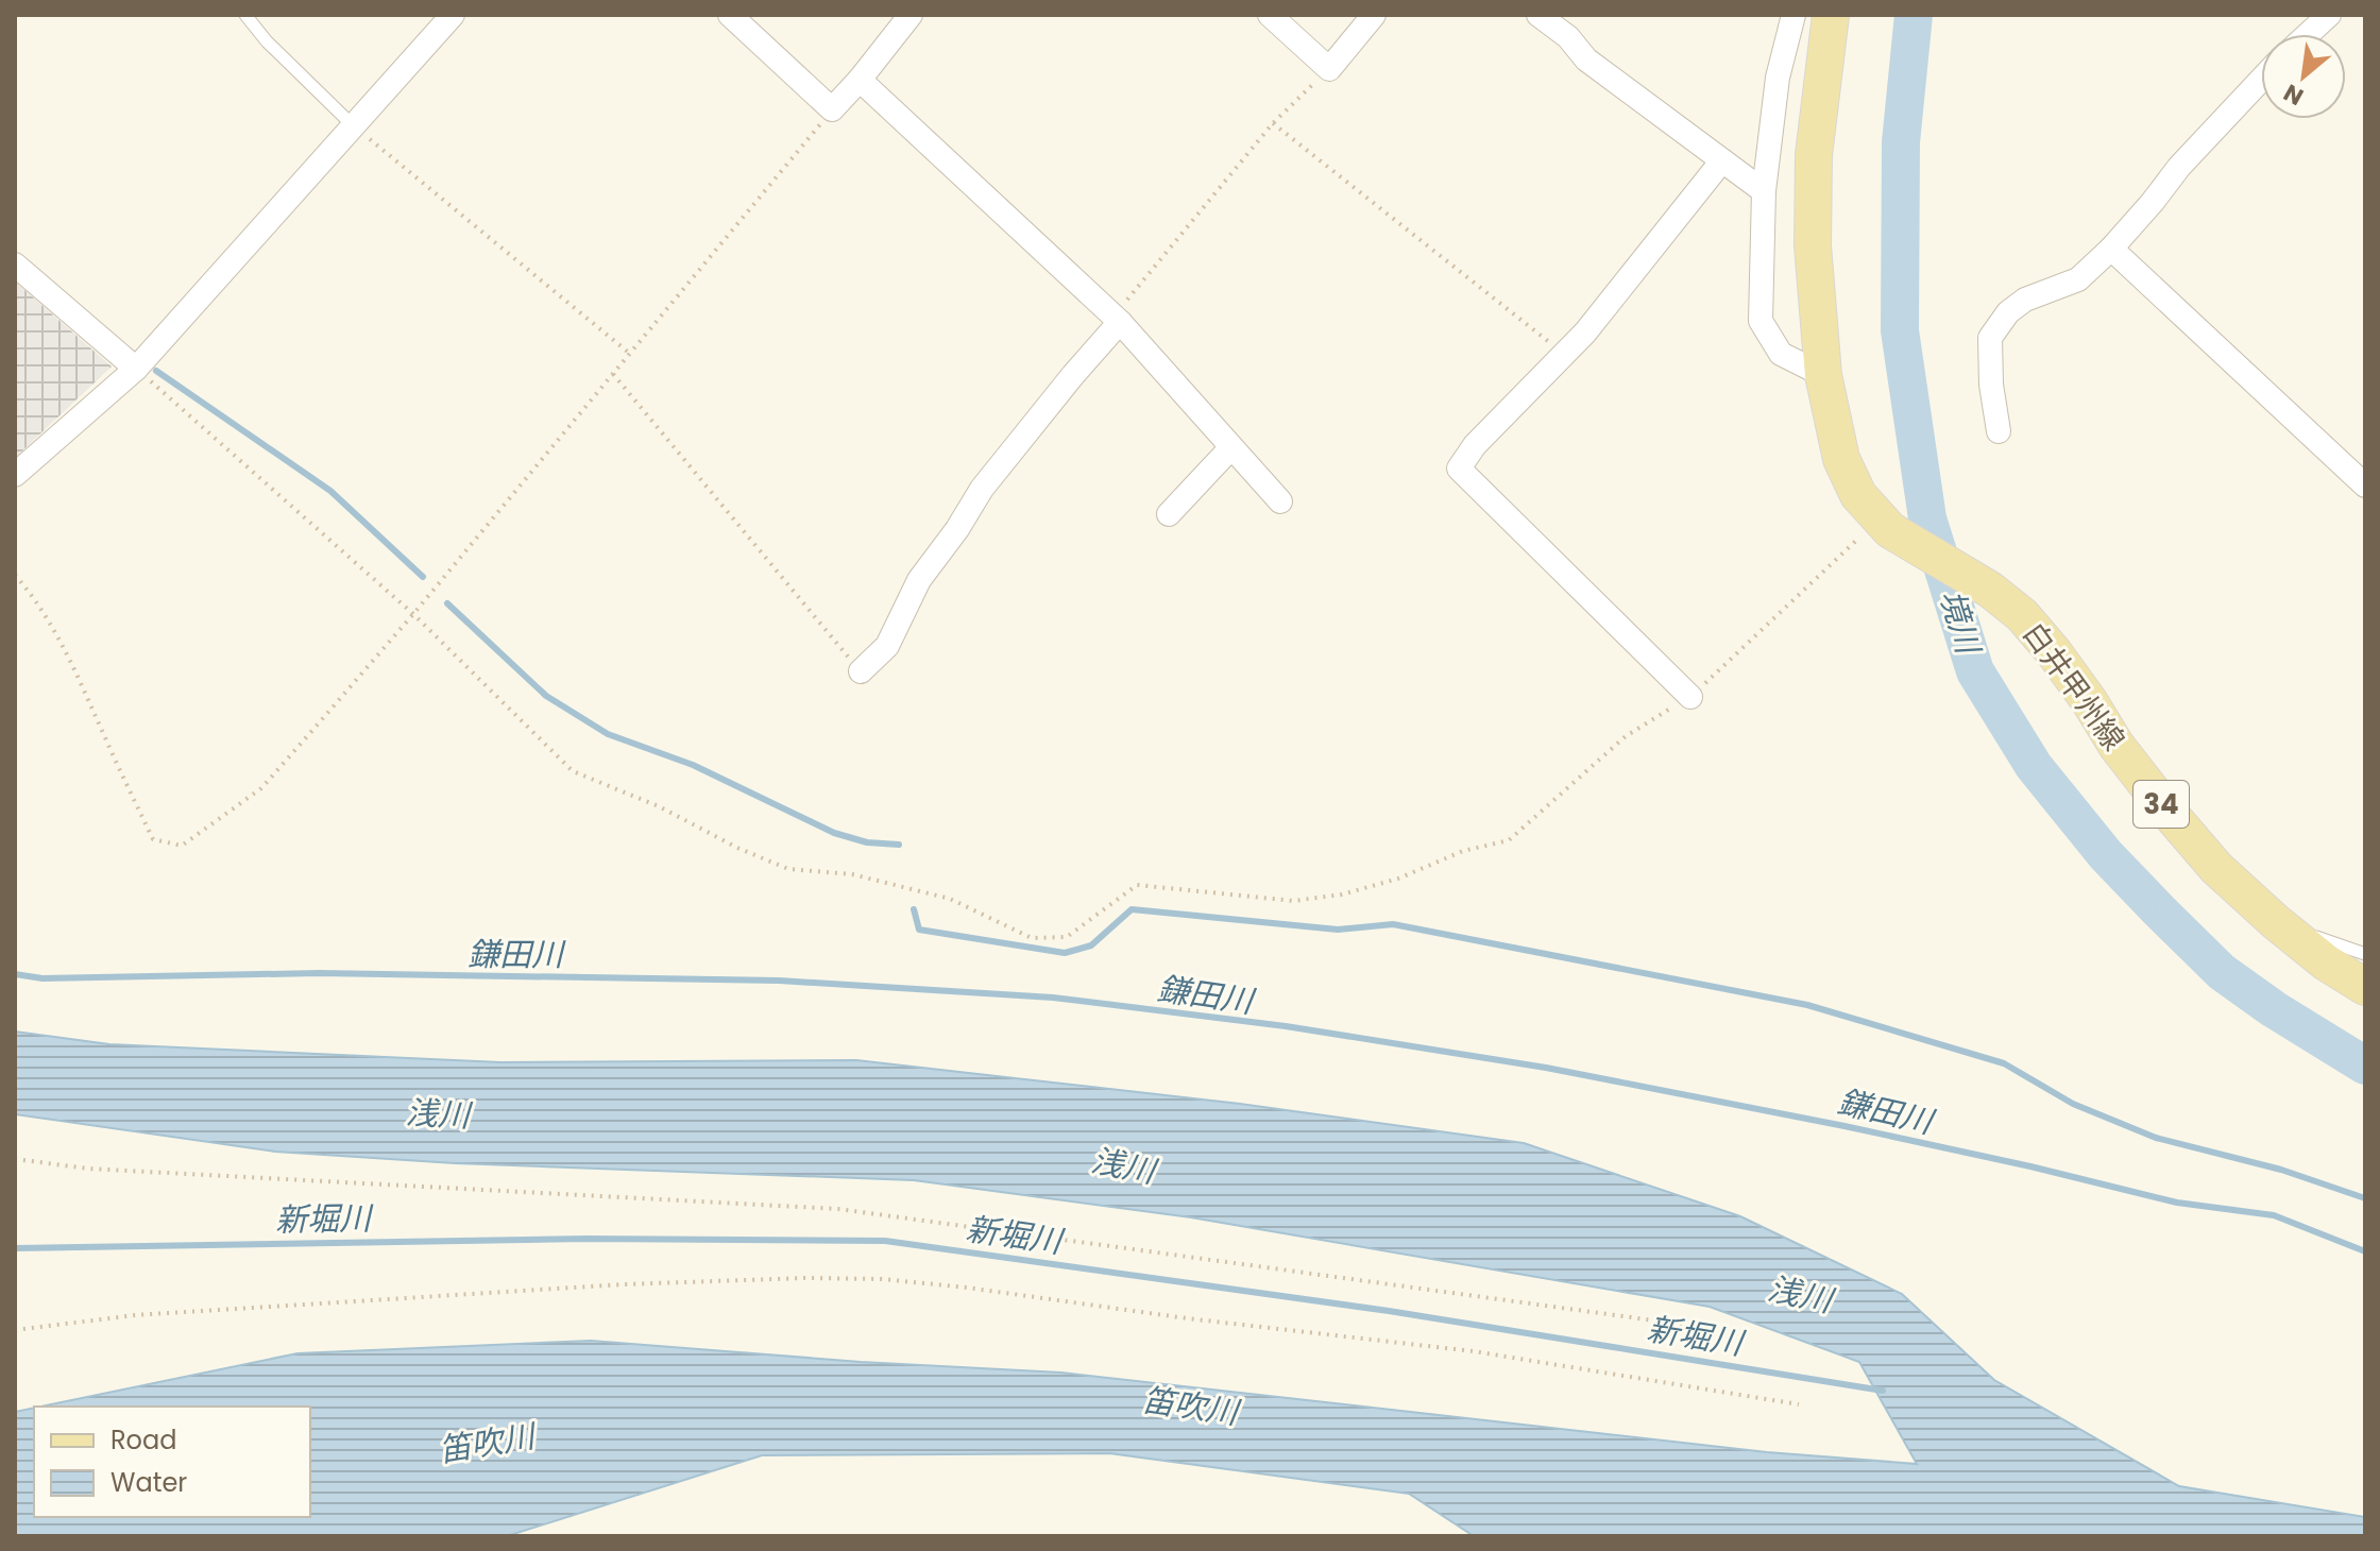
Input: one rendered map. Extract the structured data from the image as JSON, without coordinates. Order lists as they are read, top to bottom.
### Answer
{
  "streets": {
    "main road": ["白井甲州線", "34"]
  },
  "water": [
    "境川",
    "鎌田川",
    "浅川",
    "新堀川",
    "笛吹川"
  ],
  "legend": ["Road", "Water"],
  "north": "bottom left"
}
